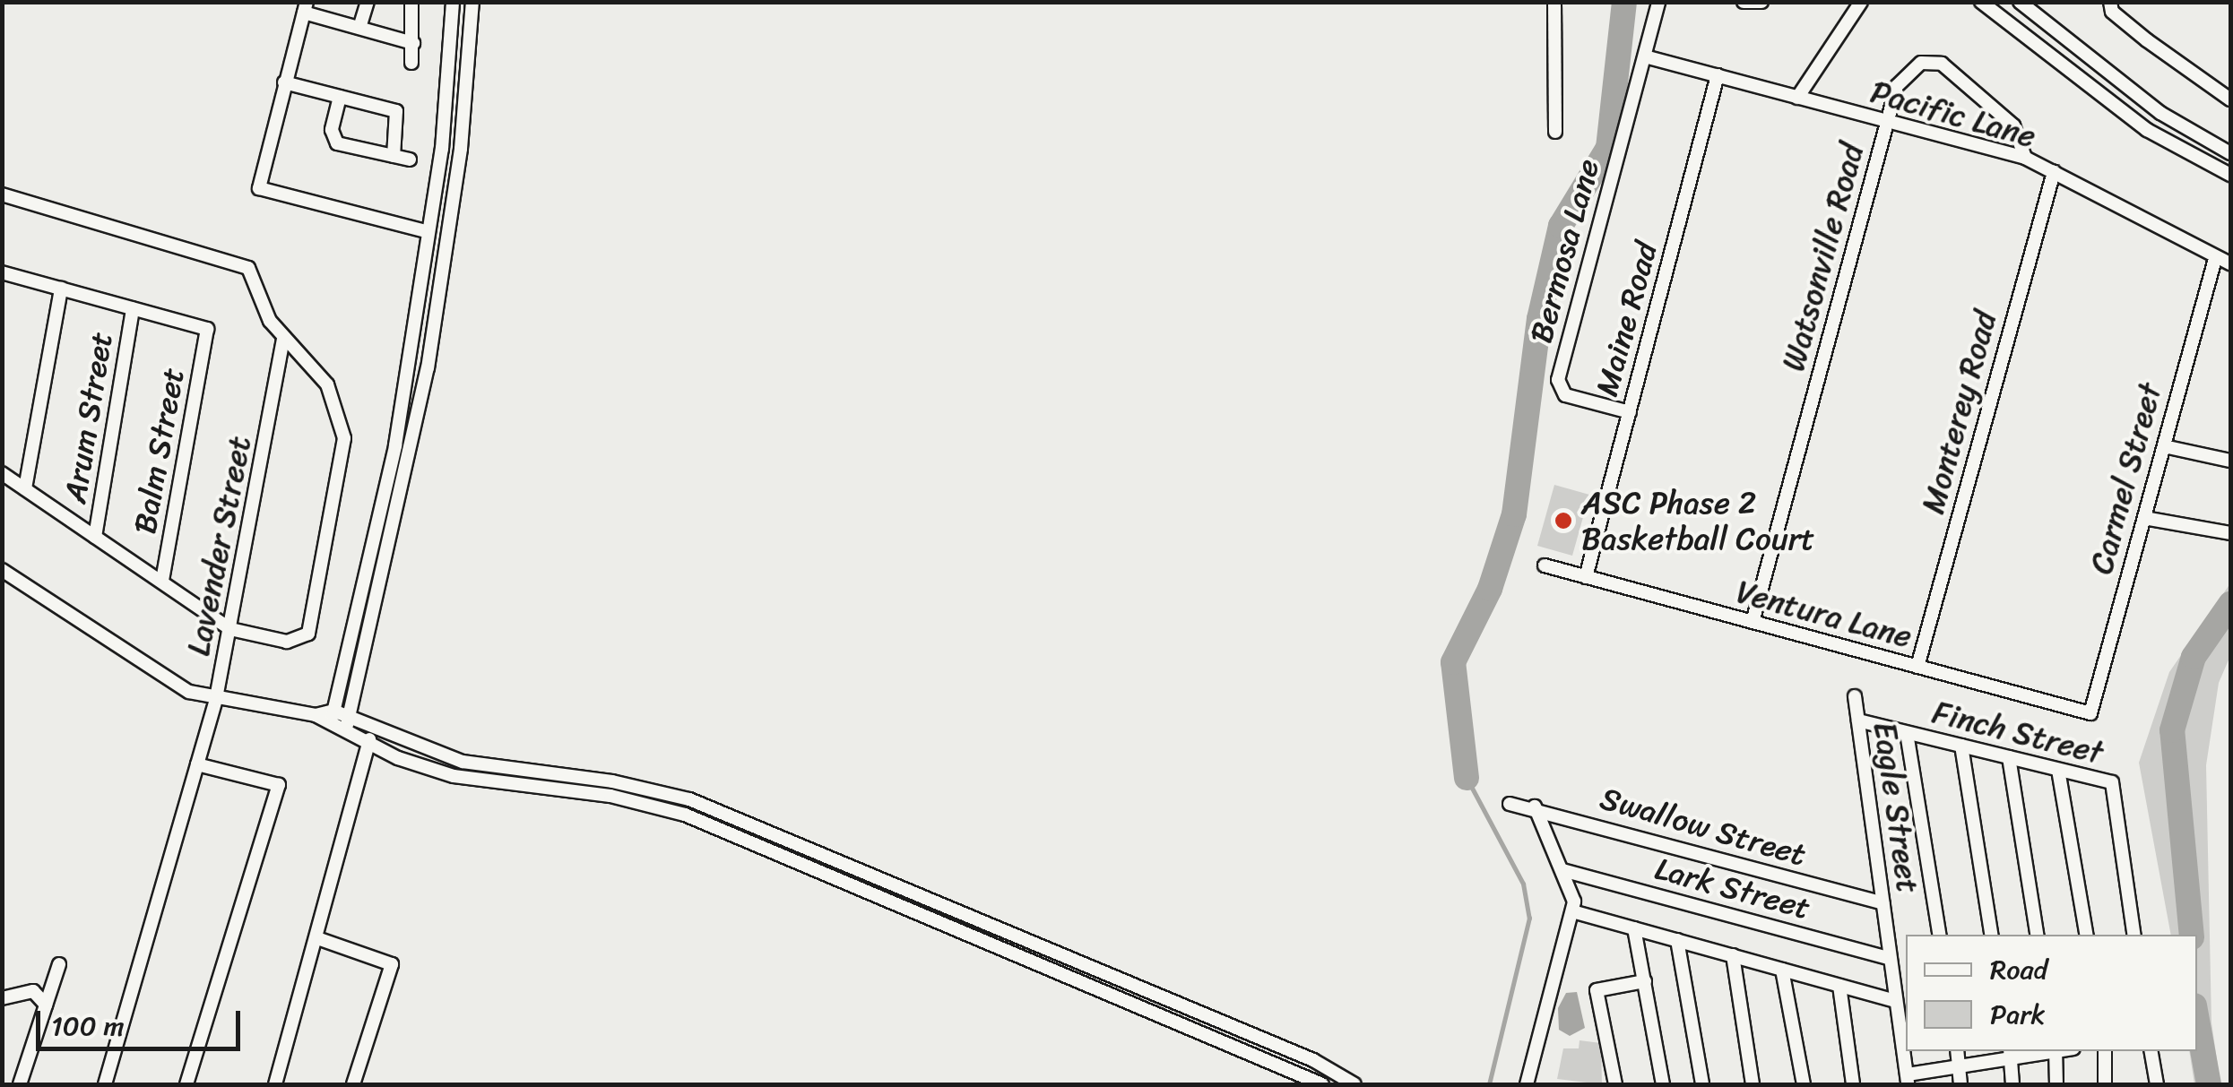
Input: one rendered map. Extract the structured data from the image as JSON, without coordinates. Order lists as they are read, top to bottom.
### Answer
{
  "streets": {
    "street": [
      "Pacific Lane",
      "Bermosa Lane",
      "Watsonville Road",
      "Maine Road",
      "Monterey Road",
      "Arum Street",
      "Balm Street",
      "Carmel Street",
      "Lavender Street",
      "Ventura Lane",
      "Finch Street",
      "Eagle Street",
      "Swallow Street",
      "Lark Street"
    ]
  },
  "crossings": [
    ["Pacific Lane", "Bermosa Lane"],
    ["Pacific Lane", "Watsonville Road"],
    ["Pacific Lane", "Maine Road"],
    ["Pacific Lane", "Monterey Road"],
    ["Pacific Lane", "Carmel Street"],
    ["Bermosa Lane", "Maine Road"],
    ["Watsonville Road", "Ventura Lane"],
    ["Maine Road", "Ventura Lane"],
    ["Monterey Road", "Ventura Lane"],
    ["Arum Street", "Balm Street"],
    ["Carmel Street", "Ventura Lane"],
    ["Finch Street", "Eagle Street"],
    ["Eagle Street", "Swallow Street"],
    ["Eagle Street", "Lark Street"]
  ],
  "places": ["ASC Phase 2 Basketball Court"],
  "legend": ["Road", "Park"],
  "scale_bar": "100 m"
}
